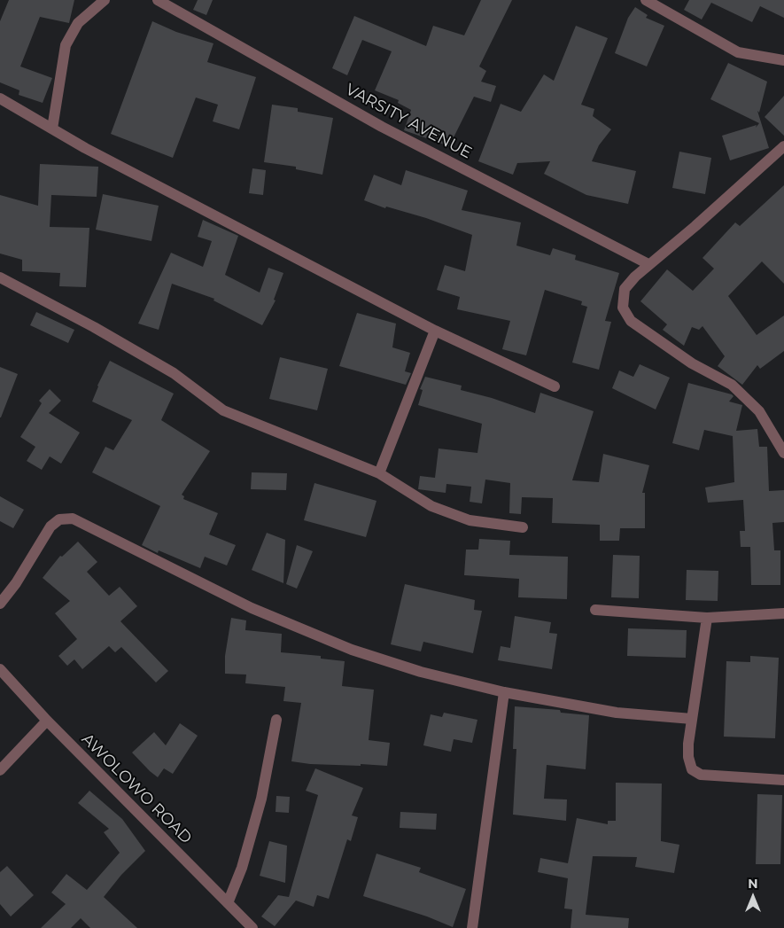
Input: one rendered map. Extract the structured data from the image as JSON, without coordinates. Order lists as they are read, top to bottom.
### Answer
{
  "streets": {
    "street": ["VARSITY AVENUE", "AWOLOWO ROAD"]
  },
  "north": "top"
}
